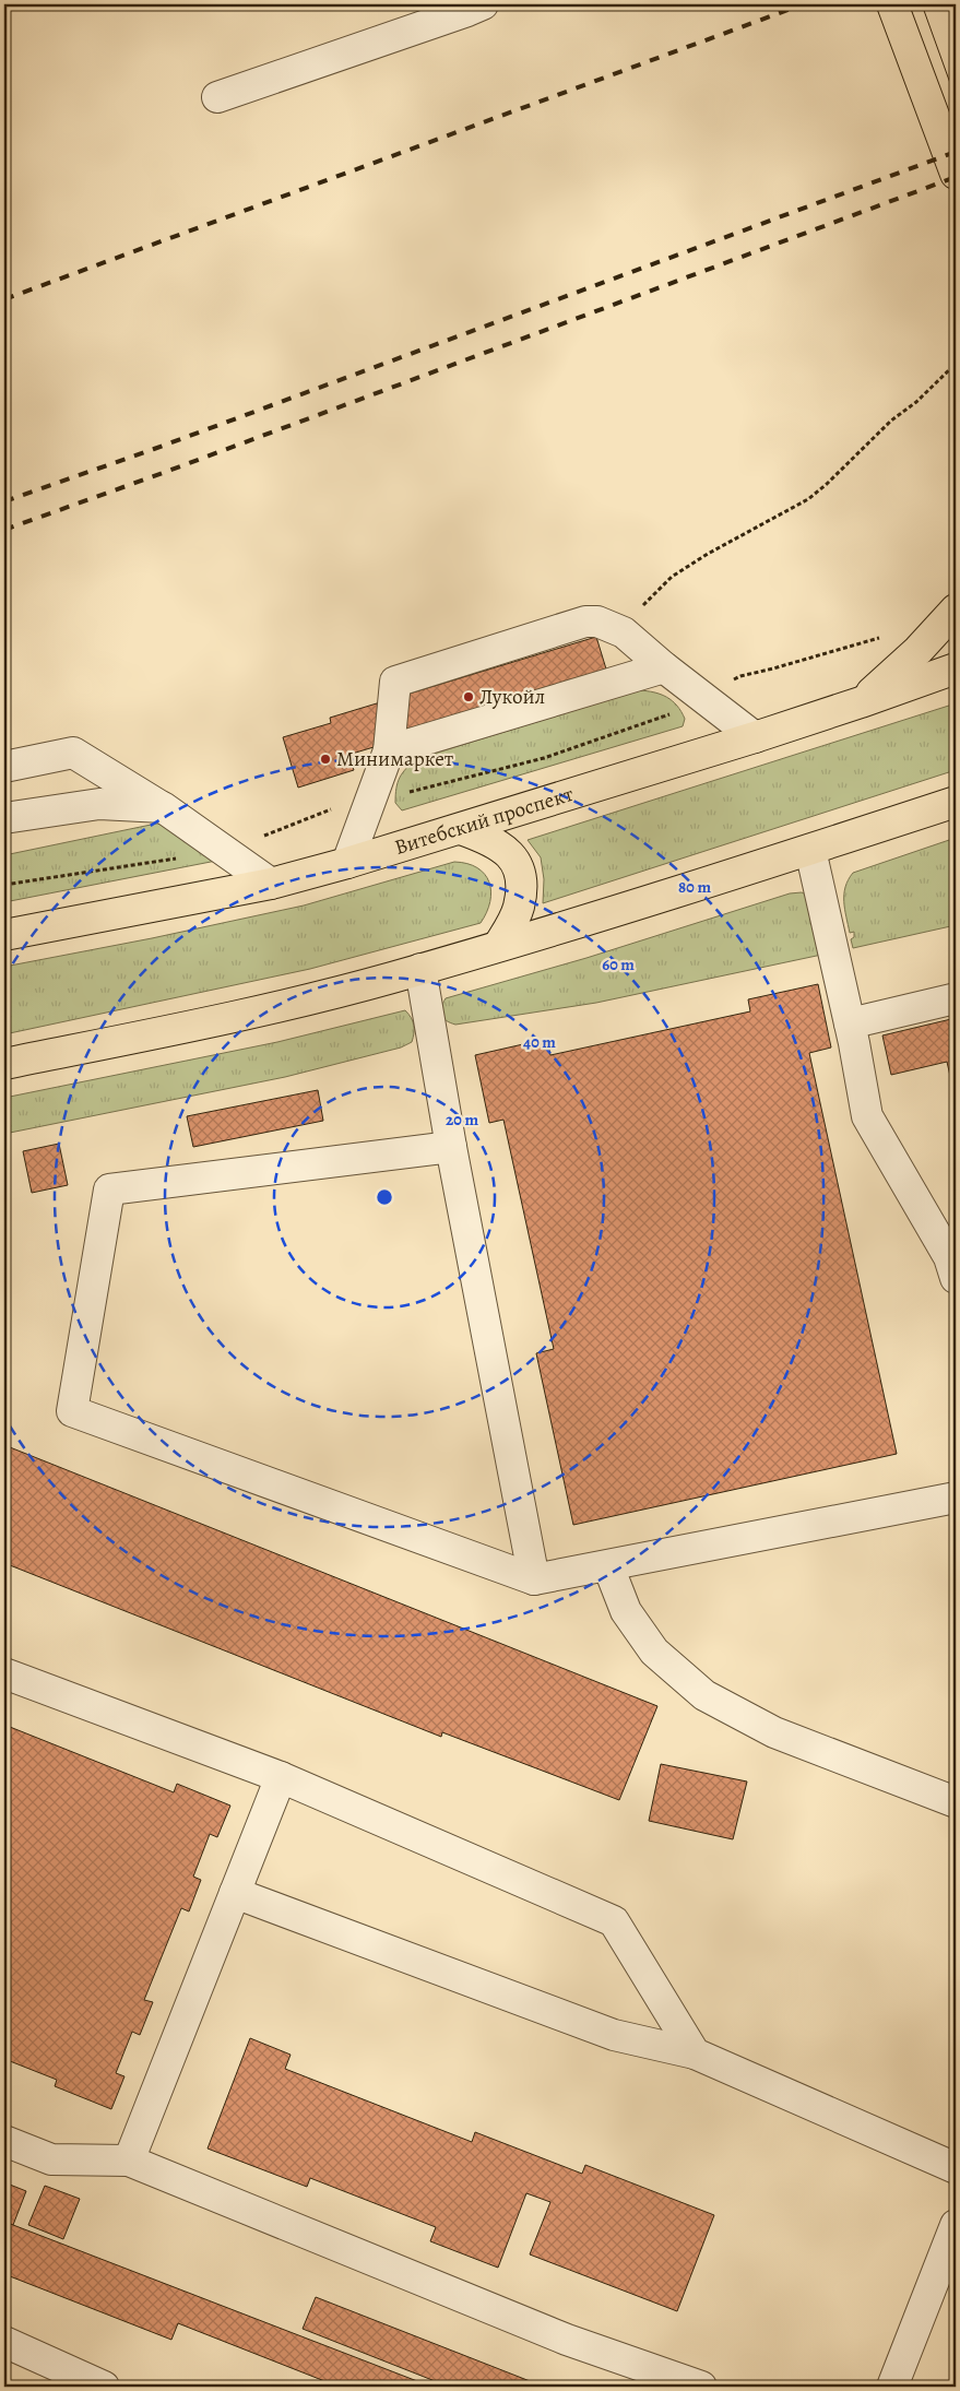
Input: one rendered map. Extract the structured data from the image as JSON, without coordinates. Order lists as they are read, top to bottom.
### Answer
{
  "streets": {
    "main road": ["Витебский проспект"]
  },
  "places": ["Лукойл", "Минимаркет"],
  "rings": [
    "80 m",
    "60 m",
    "40 m",
    "20 m"
  ]
}
